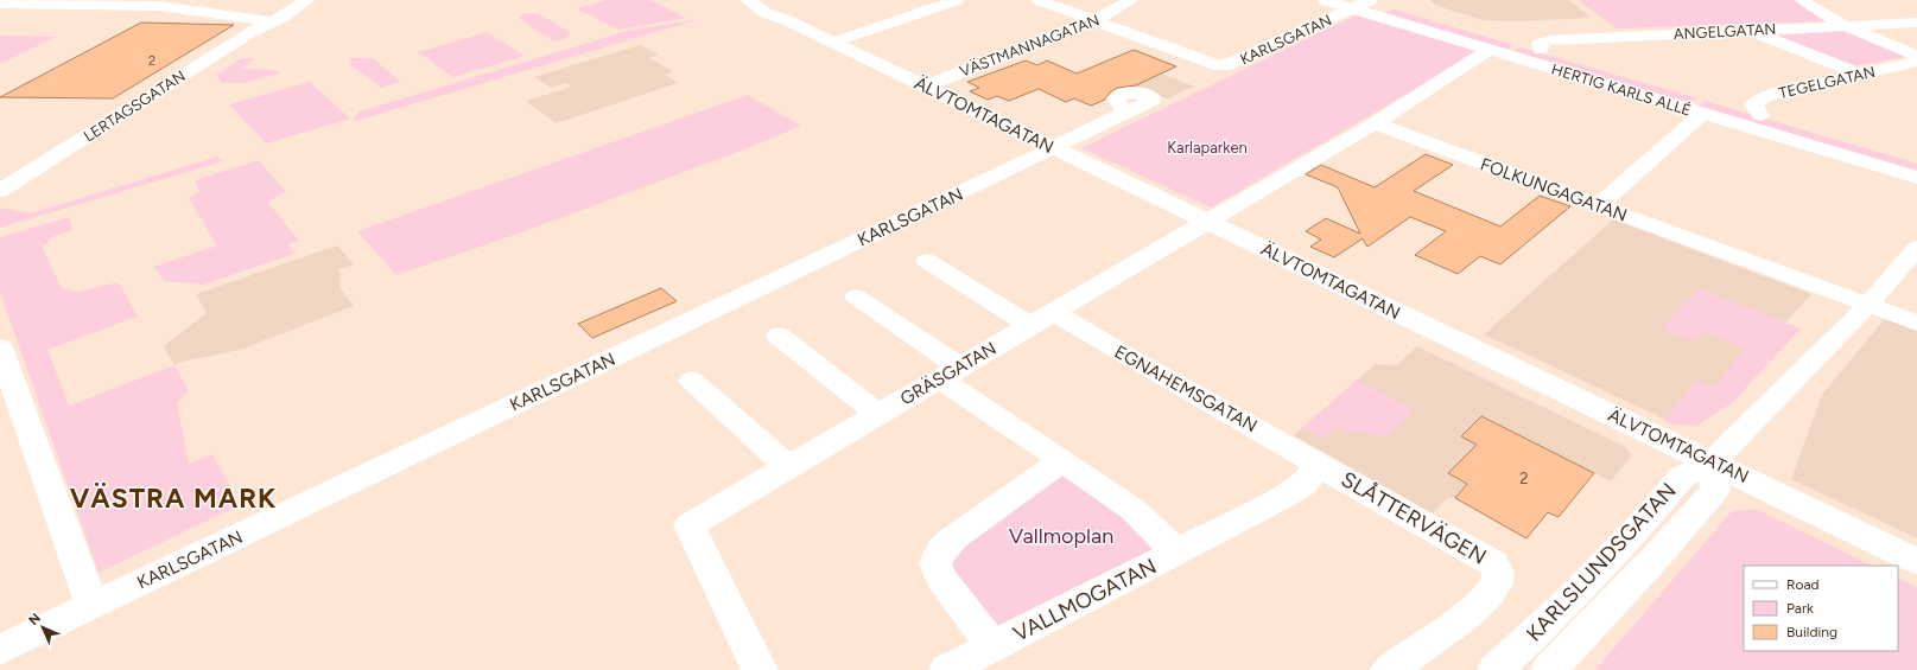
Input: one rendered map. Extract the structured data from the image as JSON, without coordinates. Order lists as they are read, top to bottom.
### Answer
{
  "streets": {
    "street": [
      "ANGELGATAN",
      "KARLSGATAN",
      "VÄSTMANNAGATAN",
      "TEGELGATAN",
      "HERTIG KARLS ALLÉ",
      "LERTAGSGATAN",
      "ÄLVTOMTAGATAN",
      "FOLKUNGAGATAN",
      "GRÄSGATAN",
      "EGNAHEMSGATAN",
      "SLÅTTERVÄGEN",
      "KARLSLUNDSGATAN",
      "VALLMOGATAN"
    ]
  },
  "crossings": [
    ["ANGELGATAN", "HERTIG KARLS ALLÉ"],
    ["KARLSGATAN", "VÄSTMANNAGATAN"],
    ["KARLSGATAN", "HERTIG KARLS ALLÉ"],
    ["KARLSGATAN", "ÄLVTOMTAGATAN"],
    ["VÄSTMANNAGATAN", "ÄLVTOMTAGATAN"],
    ["TEGELGATAN", "HERTIG KARLS ALLÉ"],
    ["ÄLVTOMTAGATAN", "GRÄSGATAN"],
    ["ÄLVTOMTAGATAN", "KARLSLUNDSGATAN"],
    ["FOLKUNGAGATAN", "KARLSLUNDSGATAN"],
    ["GRÄSGATAN", "EGNAHEMSGATAN"],
    ["EGNAHEMSGATAN", "SLÅTTERVÄGEN"],
    ["EGNAHEMSGATAN", "VALLMOGATAN"],
    ["SLÅTTERVÄGEN", "VALLMOGATAN"]
  ],
  "districts": ["VÄSTRA MARK"],
  "parks": ["Karlaparken", "Vallmoplan"],
  "house_numbers": ["2", "2"],
  "legend": ["Road", "Park", "Building"],
  "north": "top left"
}
